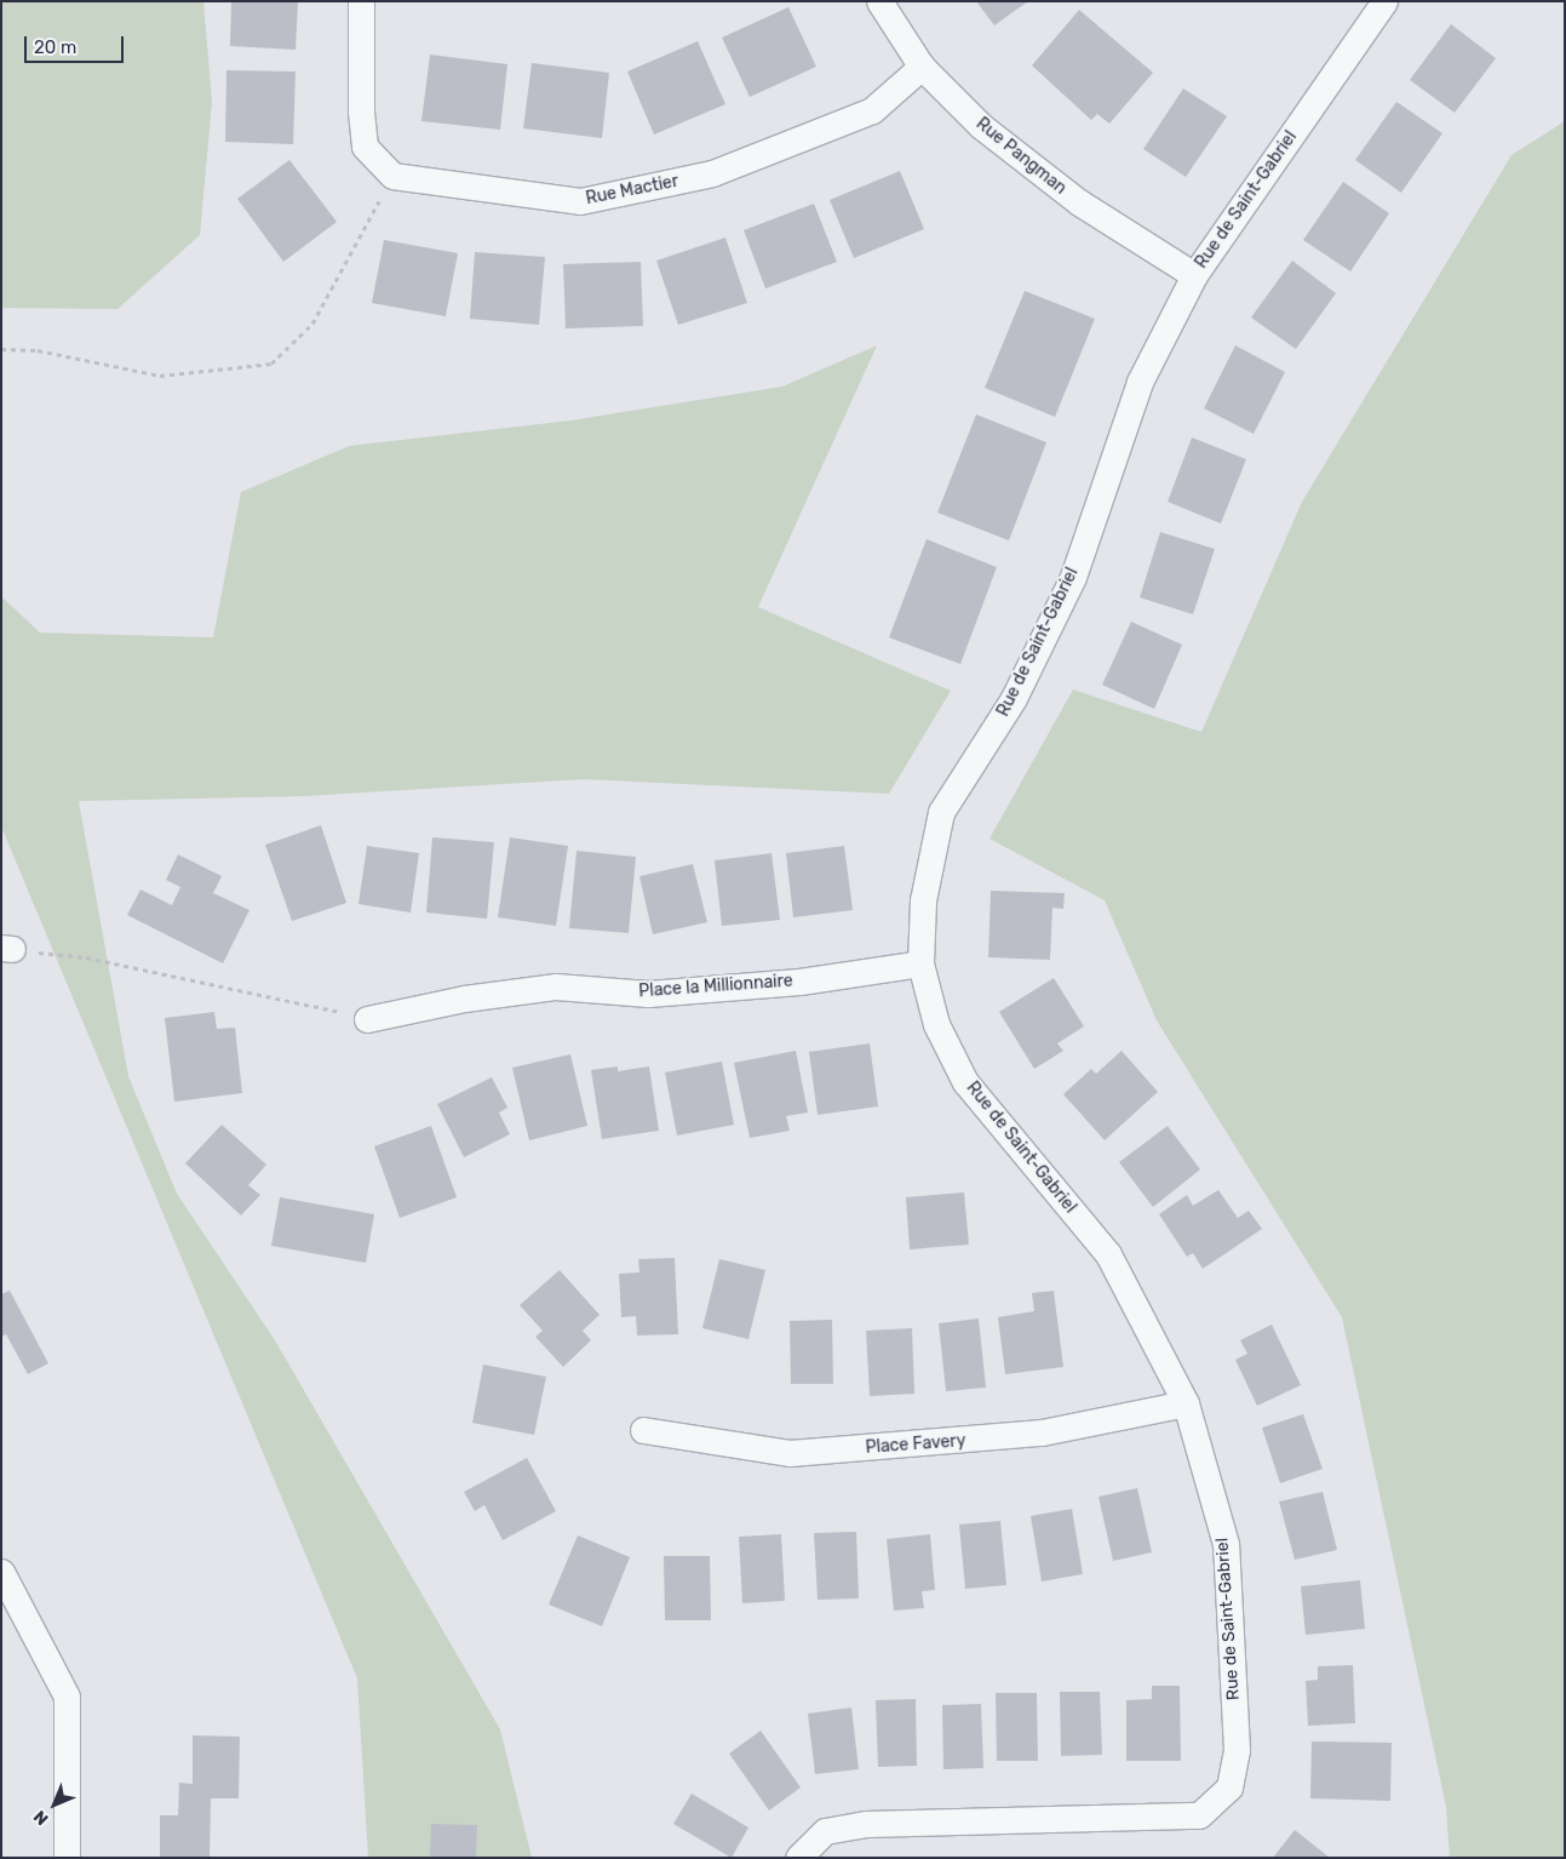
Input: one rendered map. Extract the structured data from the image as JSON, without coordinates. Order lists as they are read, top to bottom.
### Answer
{
  "streets": {
    "street": [
      "Rue Pangman",
      "Rue Mactier",
      "Rue de Saint-Gabriel",
      "Place la Millionnaire",
      "Place Favery"
    ]
  },
  "crossings": [
    ["Rue Pangman", "Rue Mactier"],
    ["Rue Pangman", "Rue de Saint-Gabriel"],
    ["Rue de Saint-Gabriel", "Place la Millionnaire"],
    ["Rue de Saint-Gabriel", "Place Favery"]
  ],
  "scale_bar": "20 m",
  "north": "bottom left"
}
